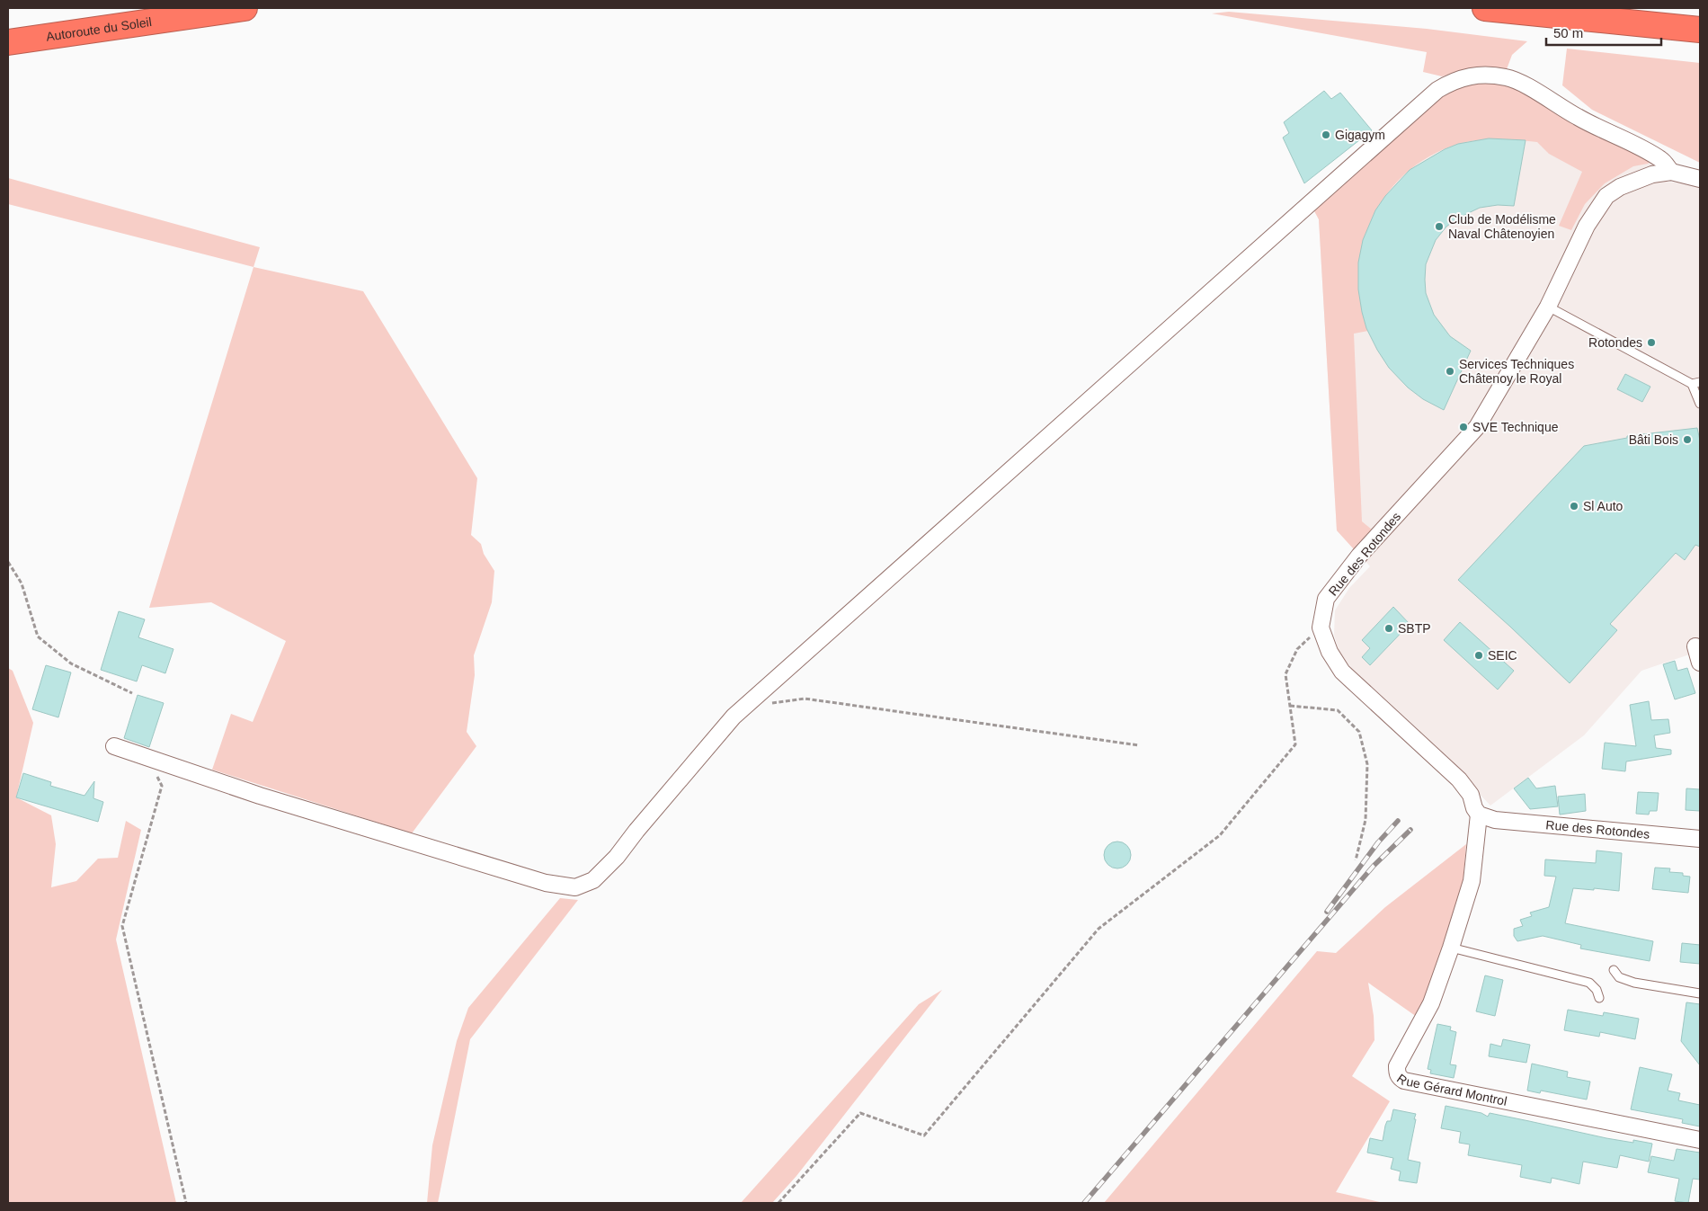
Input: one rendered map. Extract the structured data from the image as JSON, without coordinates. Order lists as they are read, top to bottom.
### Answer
{
  "streets": {
    "highway": ["Autoroute du Soleil"],
    "street": ["Rue des Rotondes", "Rue Gérard Montrol"]
  },
  "crossings": [
    ["Rue des Rotondes", "Rue Gérard Montrol"]
  ],
  "places": [
    "Gigagym",
    "Club de Modélisme Naval Châtenoyien",
    "Rotondes",
    "Services Techniques Châtenoy le Royal",
    "SVE Technique",
    "Bâti Bois",
    "Sl Auto",
    "SBTP",
    "SEIC"
  ],
  "scale_bar": "50 m"
}
